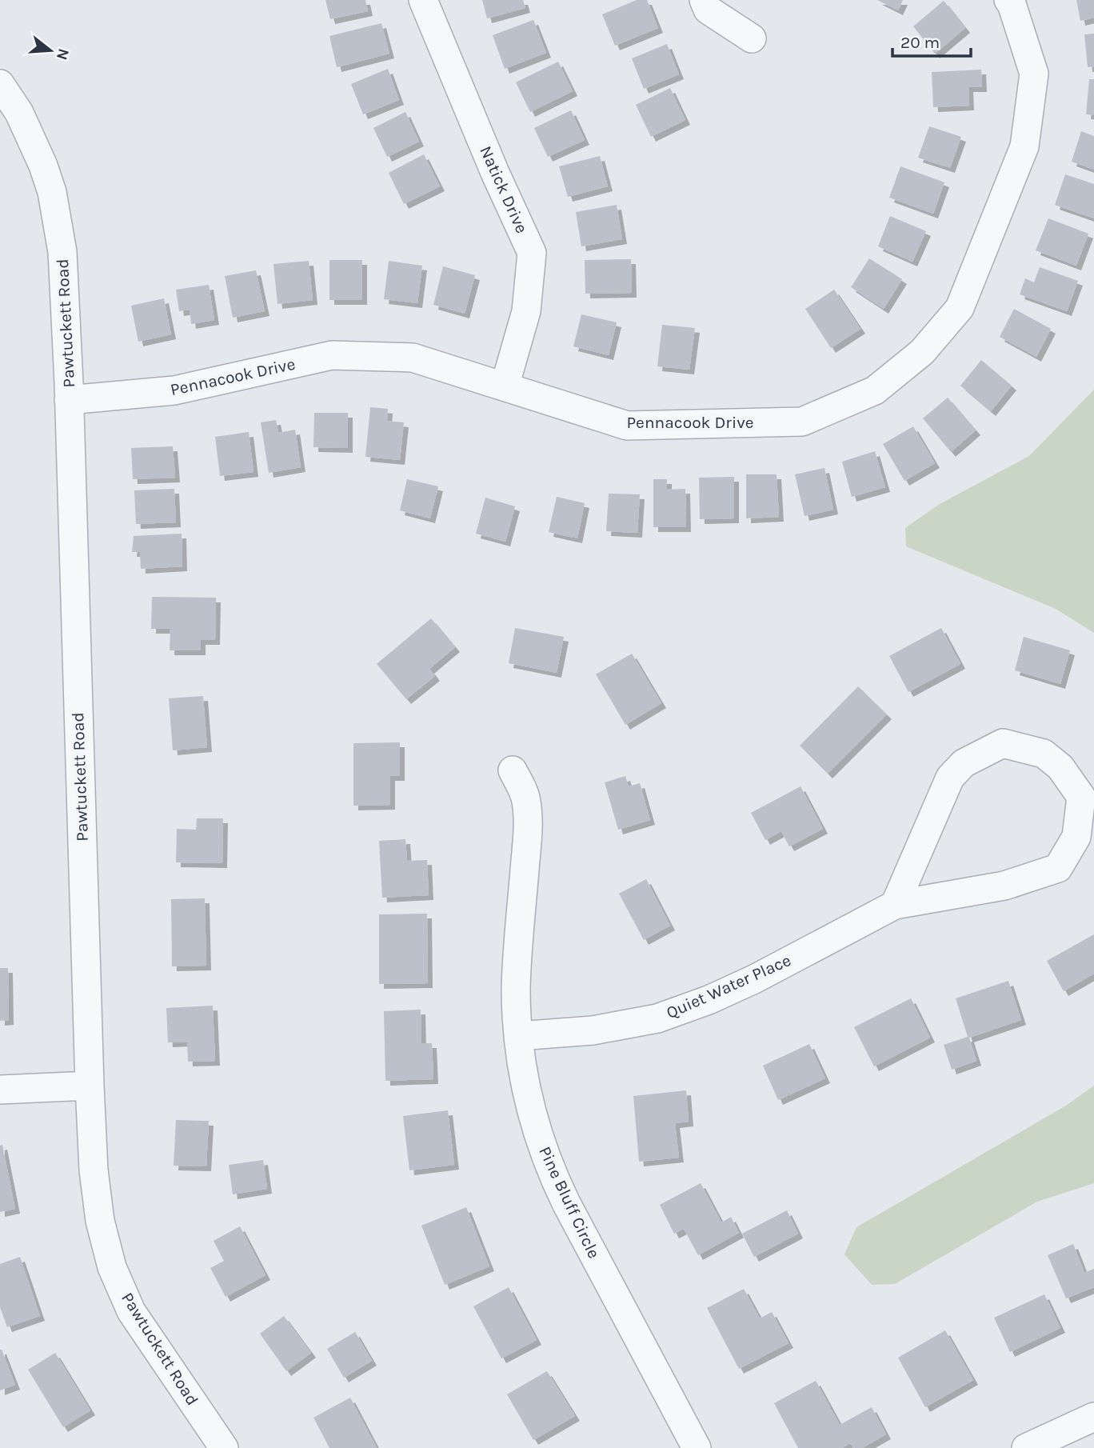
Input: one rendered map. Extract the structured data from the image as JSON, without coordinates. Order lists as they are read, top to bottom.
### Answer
{
  "streets": {
    "street": [
      "Natick Drive",
      "Pawtuckett Road",
      "Pennacook Drive",
      "Quiet Water Place",
      "Pine Bluff Circle"
    ]
  },
  "crossings": [
    ["Natick Drive", "Pennacook Drive"],
    ["Pawtuckett Road", "Pennacook Drive"],
    ["Quiet Water Place", "Pine Bluff Circle"]
  ],
  "scale_bar": "20 m",
  "north": "right"
}
